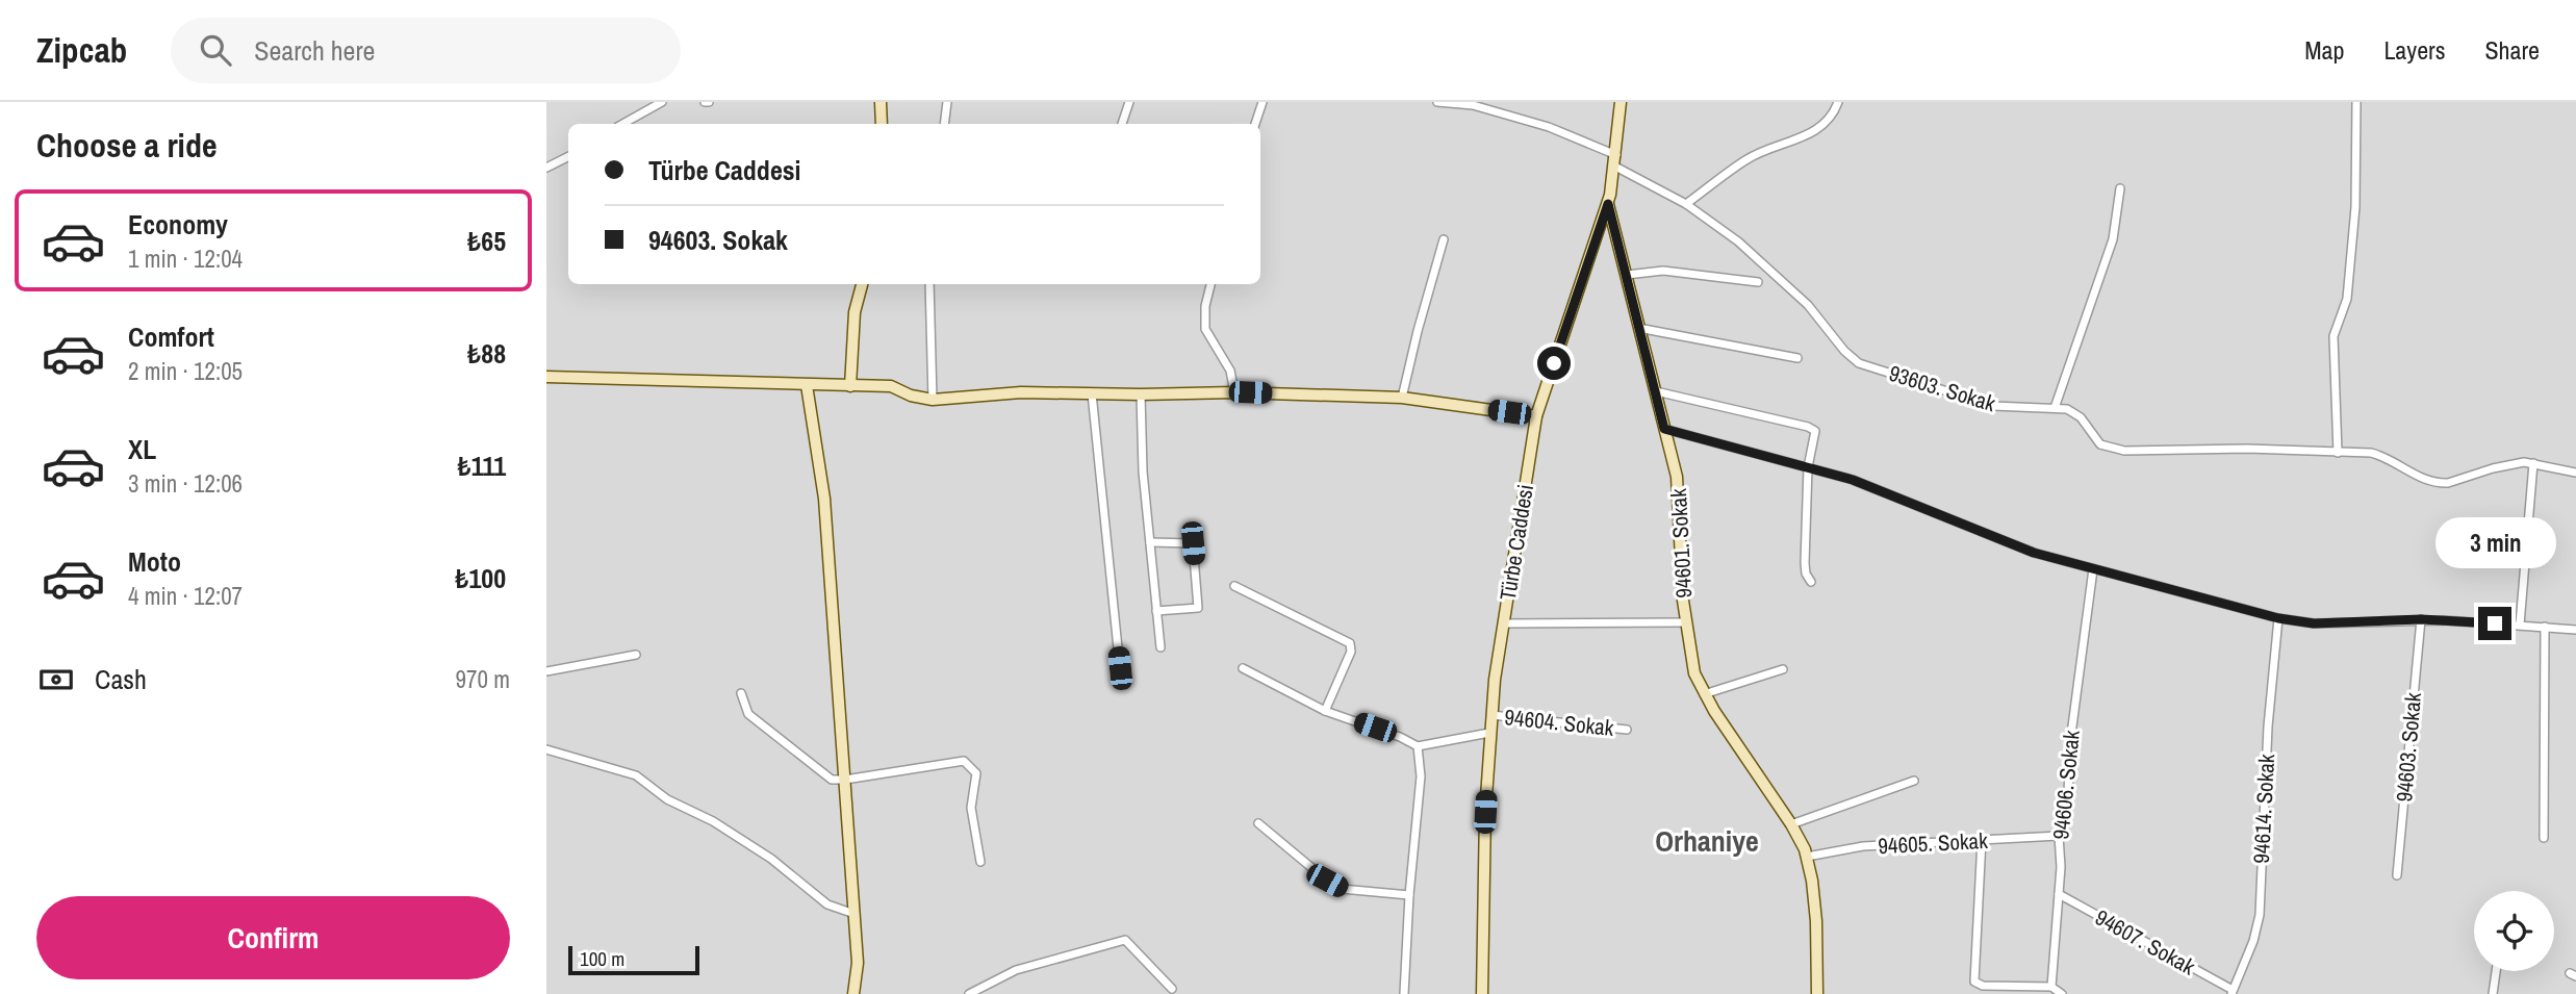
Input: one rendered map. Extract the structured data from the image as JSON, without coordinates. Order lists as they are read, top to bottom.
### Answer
{
  "streets": {
    "street": [
      "93603. Sokak",
      "Türbe Caddesi",
      "94601. Sokak",
      "94604. Sokak",
      "94603. Sokak",
      "94606. Sokak",
      "94614. Sokak",
      "94605. Sokak",
      "94607. Sokak"
    ]
  },
  "crossings": [
    ["93603. Sokak", "Türbe Caddesi"],
    ["Türbe Caddesi", "94601. Sokak"],
    ["Türbe Caddesi", "94604. Sokak"],
    ["94601. Sokak", "94605. Sokak"],
    ["94606. Sokak", "94605. Sokak"],
    ["94606. Sokak", "94607. Sokak"],
    ["94614. Sokak", "94607. Sokak"]
  ],
  "districts": ["Orhaniye"],
  "scale_bar": "100 m",
  "page": {
    "header": "Zipcab",
    "search": "Search here",
    "nav": ["Map", "Layers", "Share"],
    "heading": "Choose a ride",
    "banner": ["Türbe Caddesi", "94603. Sokak"],
    "list": [
      {
        "name": "Economy",
        "note": "1 min · 12:04",
        "value": "₺65"
      },
      {
        "name": "Comfort",
        "note": "2 min · 12:05",
        "value": "₺88"
      },
      {
        "name": "XL",
        "note": "3 min · 12:06",
        "value": "₺111"
      },
      {
        "name": "Moto",
        "note": "4 min · 12:07",
        "value": "₺100"
      }
    ],
    "bubble": "3 min",
    "pay": ["Cash", "970 m"],
    "buttons": "Confirm",
    "scale": "100 m"
  }
}
